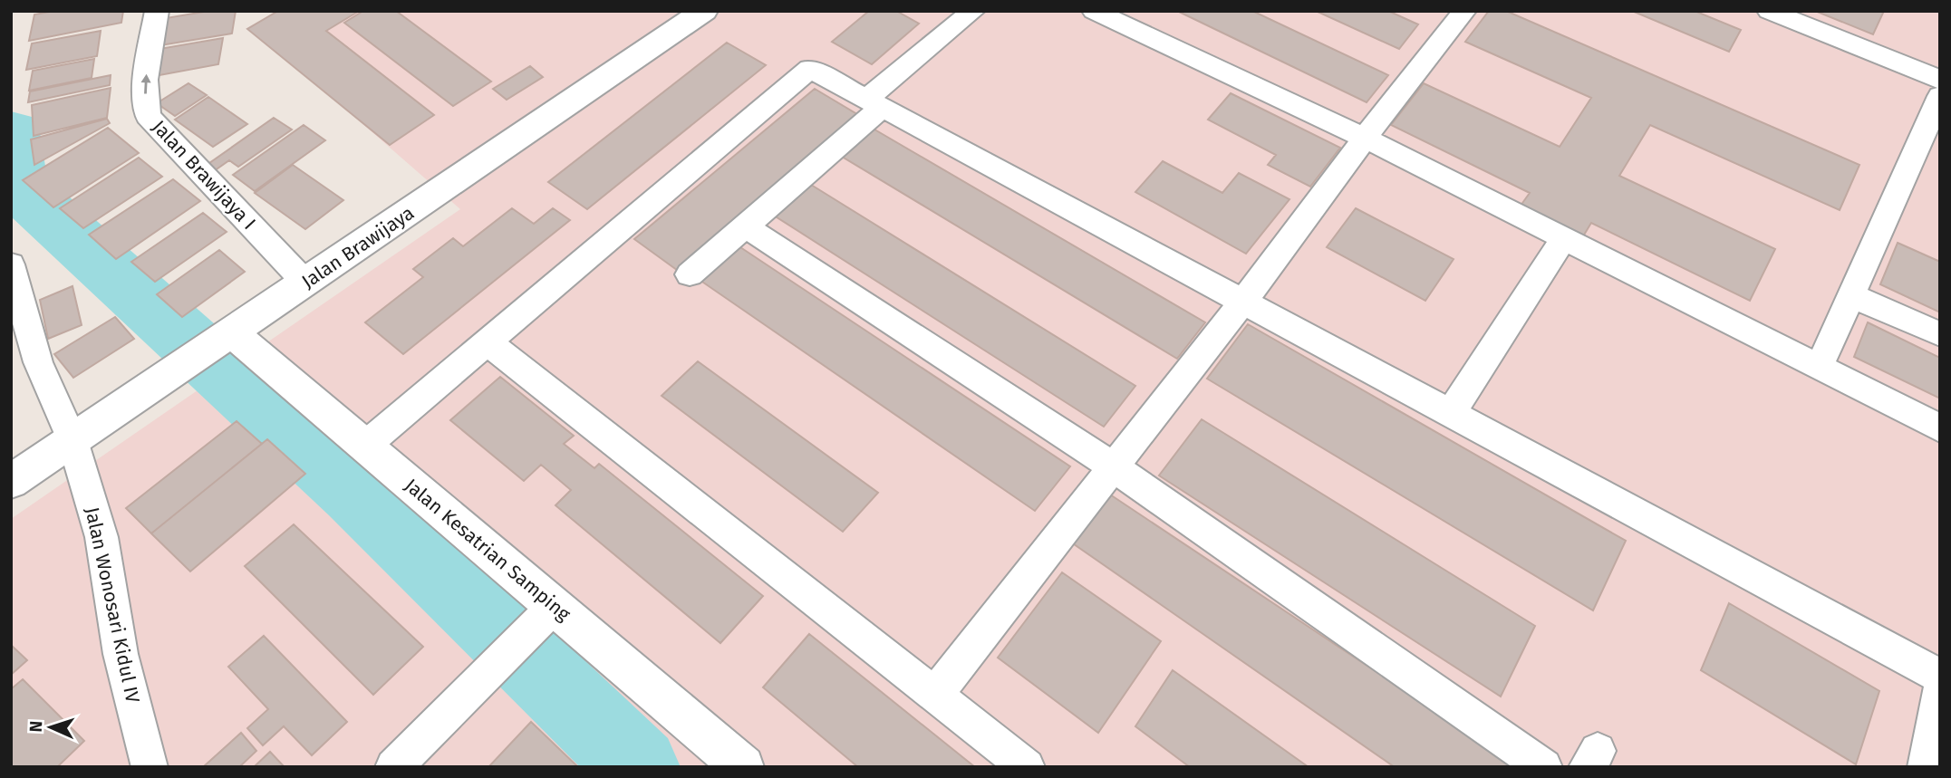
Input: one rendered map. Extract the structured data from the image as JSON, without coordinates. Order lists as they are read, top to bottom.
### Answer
{
  "streets": {
    "street": [
      "Jalan Brawijaya I",
      "Jalan Brawijaya",
      "Jalan Kesatrian Samping",
      "Jalan Wonosari Kidul IV"
    ]
  },
  "crossings": [
    ["Jalan Brawijaya I", "Jalan Brawijaya"],
    ["Jalan Brawijaya", "Jalan Kesatrian Samping"],
    ["Jalan Brawijaya", "Jalan Wonosari Kidul IV"]
  ],
  "one_way": ["Jalan Brawijaya I"],
  "north": "left"
}
